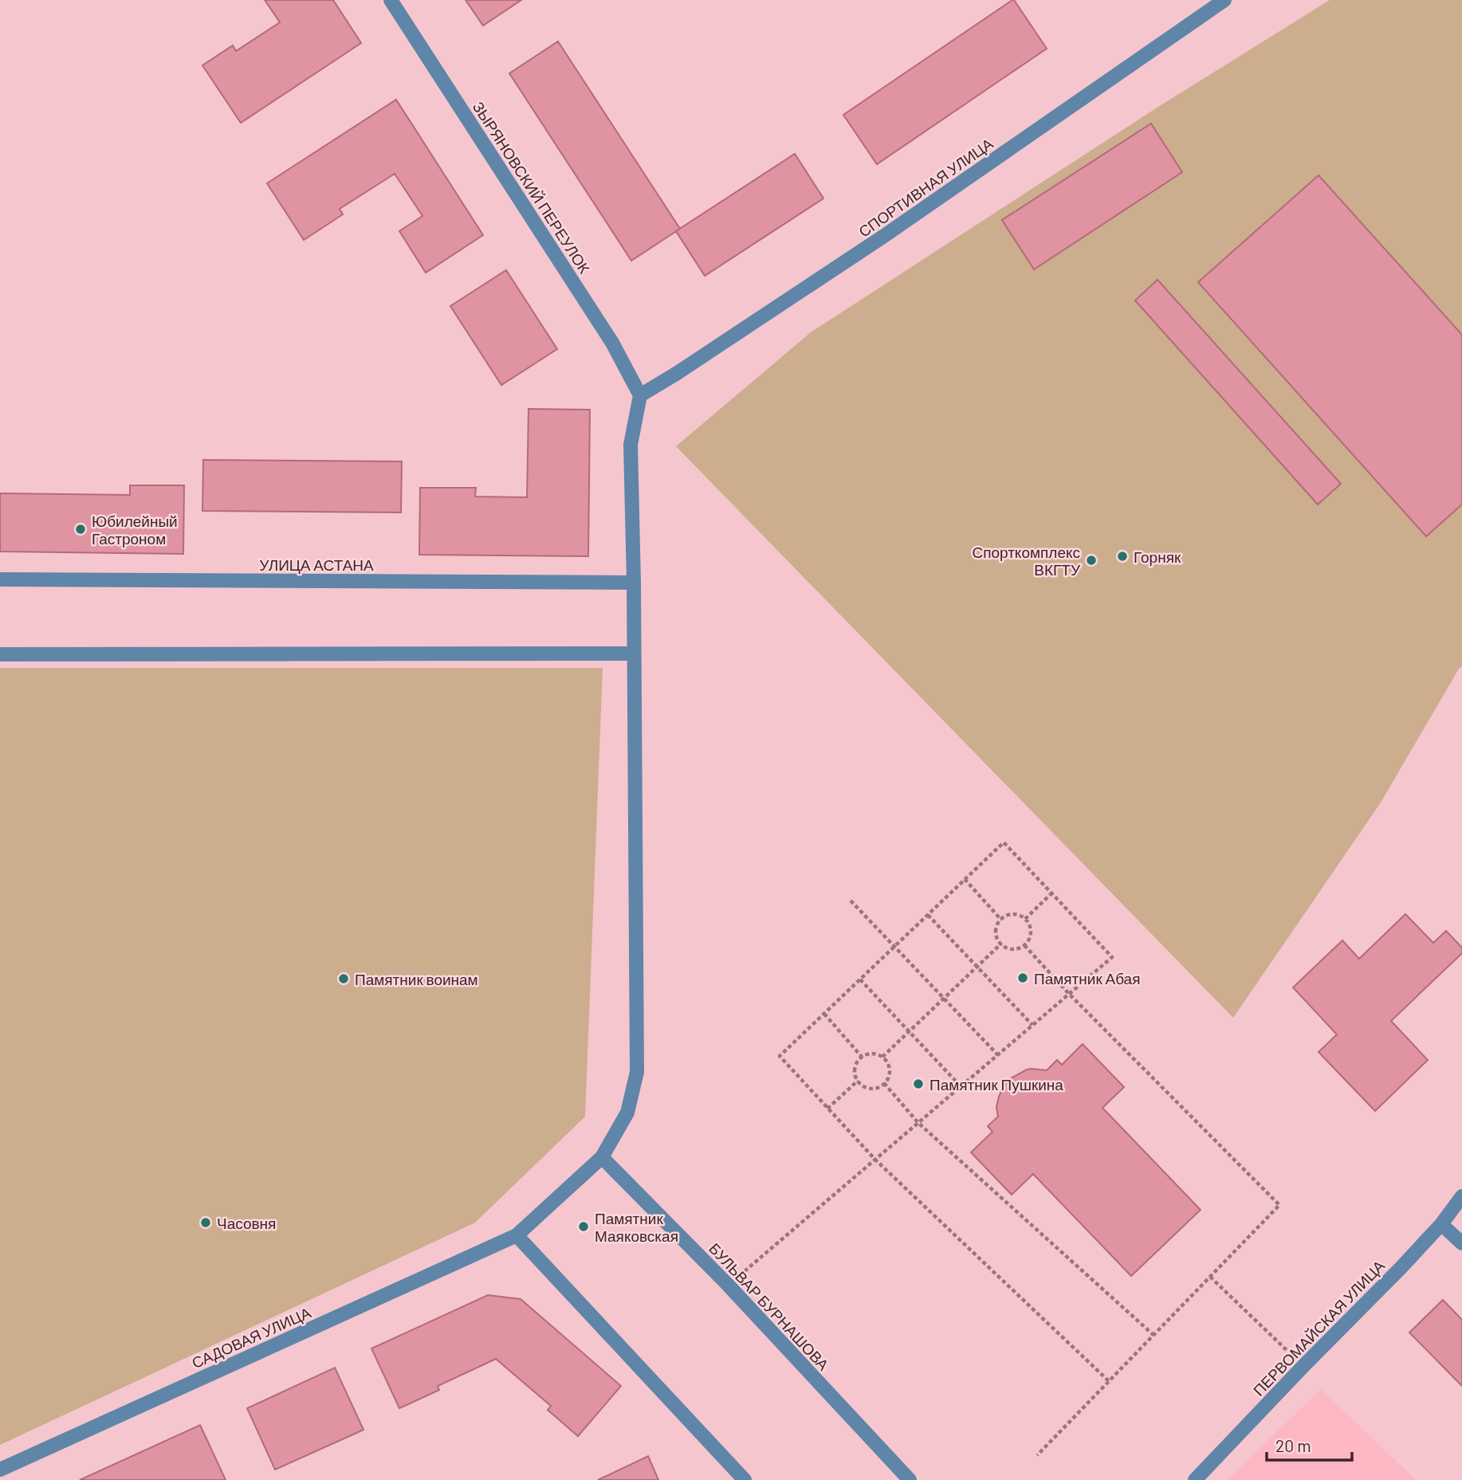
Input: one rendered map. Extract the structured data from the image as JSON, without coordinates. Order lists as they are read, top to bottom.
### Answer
{
  "streets": {
    "street": [
      "ЗЫРЯНОВСКИЙ ПЕРЕУЛОК",
      "СПОРТИВНАЯ УЛИЦА",
      "УЛИЦА АСТАНА",
      "БУЛЬВАР БУРНАШОВА",
      "ПЕРВОМАЙСКАЯ УЛИЦА",
      "САДОВАЯ УЛИЦА"
    ]
  },
  "crossings": [
    ["ЗЫРЯНОВСКИЙ ПЕРЕУЛОК", "СПОРТИВНАЯ УЛИЦА"],
    ["ЗЫРЯНОВСКИЙ ПЕРЕУЛОК", "САДОВАЯ УЛИЦА"],
    ["СПОРТИВНАЯ УЛИЦА", "САДОВАЯ УЛИЦА"],
    ["УЛИЦА АСТАНА", "САДОВАЯ УЛИЦА"],
    ["БУЛЬВАР БУРНАШОВА", "САДОВАЯ УЛИЦА"]
  ],
  "places": [
    "Юбилейный Гастроном",
    "Горняк",
    "Спорткомплекс ВКГТУ",
    "Памятник Абая",
    "Памятник воинам",
    "Памятник Пушкина",
    "Часовня",
    "Памятник Маяковская"
  ],
  "scale_bar": "20 m"
}
